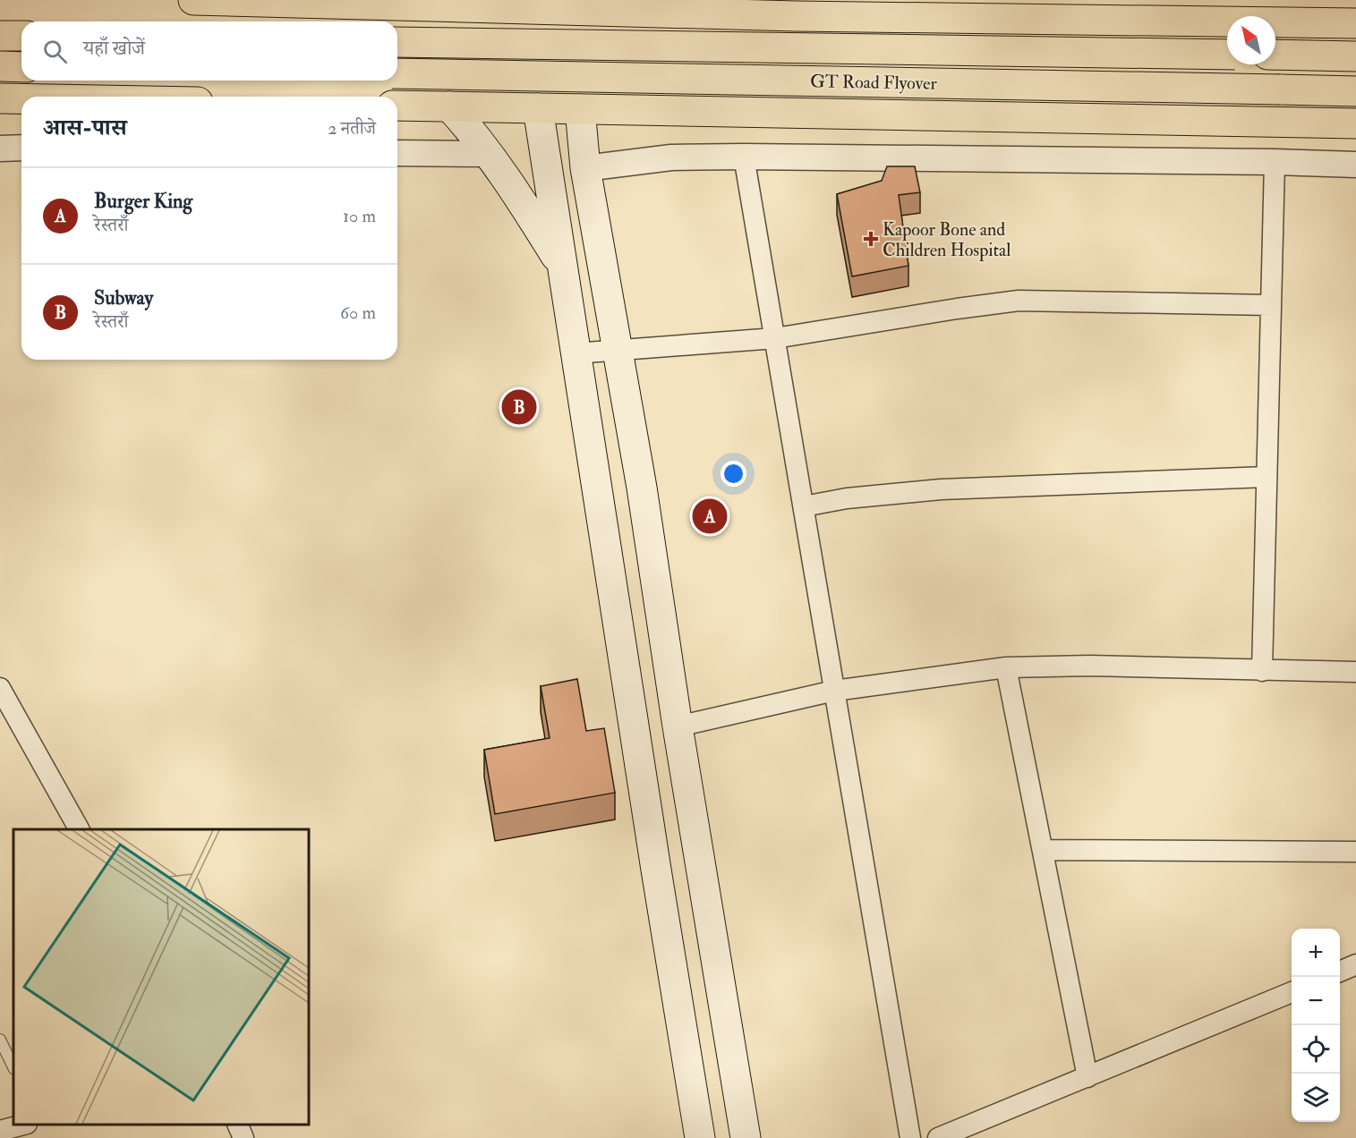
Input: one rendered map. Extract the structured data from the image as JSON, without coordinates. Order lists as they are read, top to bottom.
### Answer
{
  "streets": {
    "highway": ["GT Road Flyover"]
  },
  "places": {
    "health": ["Kapoor Bone and Children Hospital"]
  },
  "north": "top left",
  "page": {
    "search": "यहाँ खोजें",
    "heading": ["आस-पास", "2 नतीजे"],
    "list": [
      {
        "mark": "A",
        "name": "Burger King",
        "note": "रेस्तराँ",
        "value": "10 m"
      },
      {
        "mark": "B",
        "name": "Subway",
        "note": "रेस्तराँ",
        "value": "60 m"
      }
    ],
    "pins": ["B", "A"],
    "map_buttons": ["+", "−"]
  }
}
